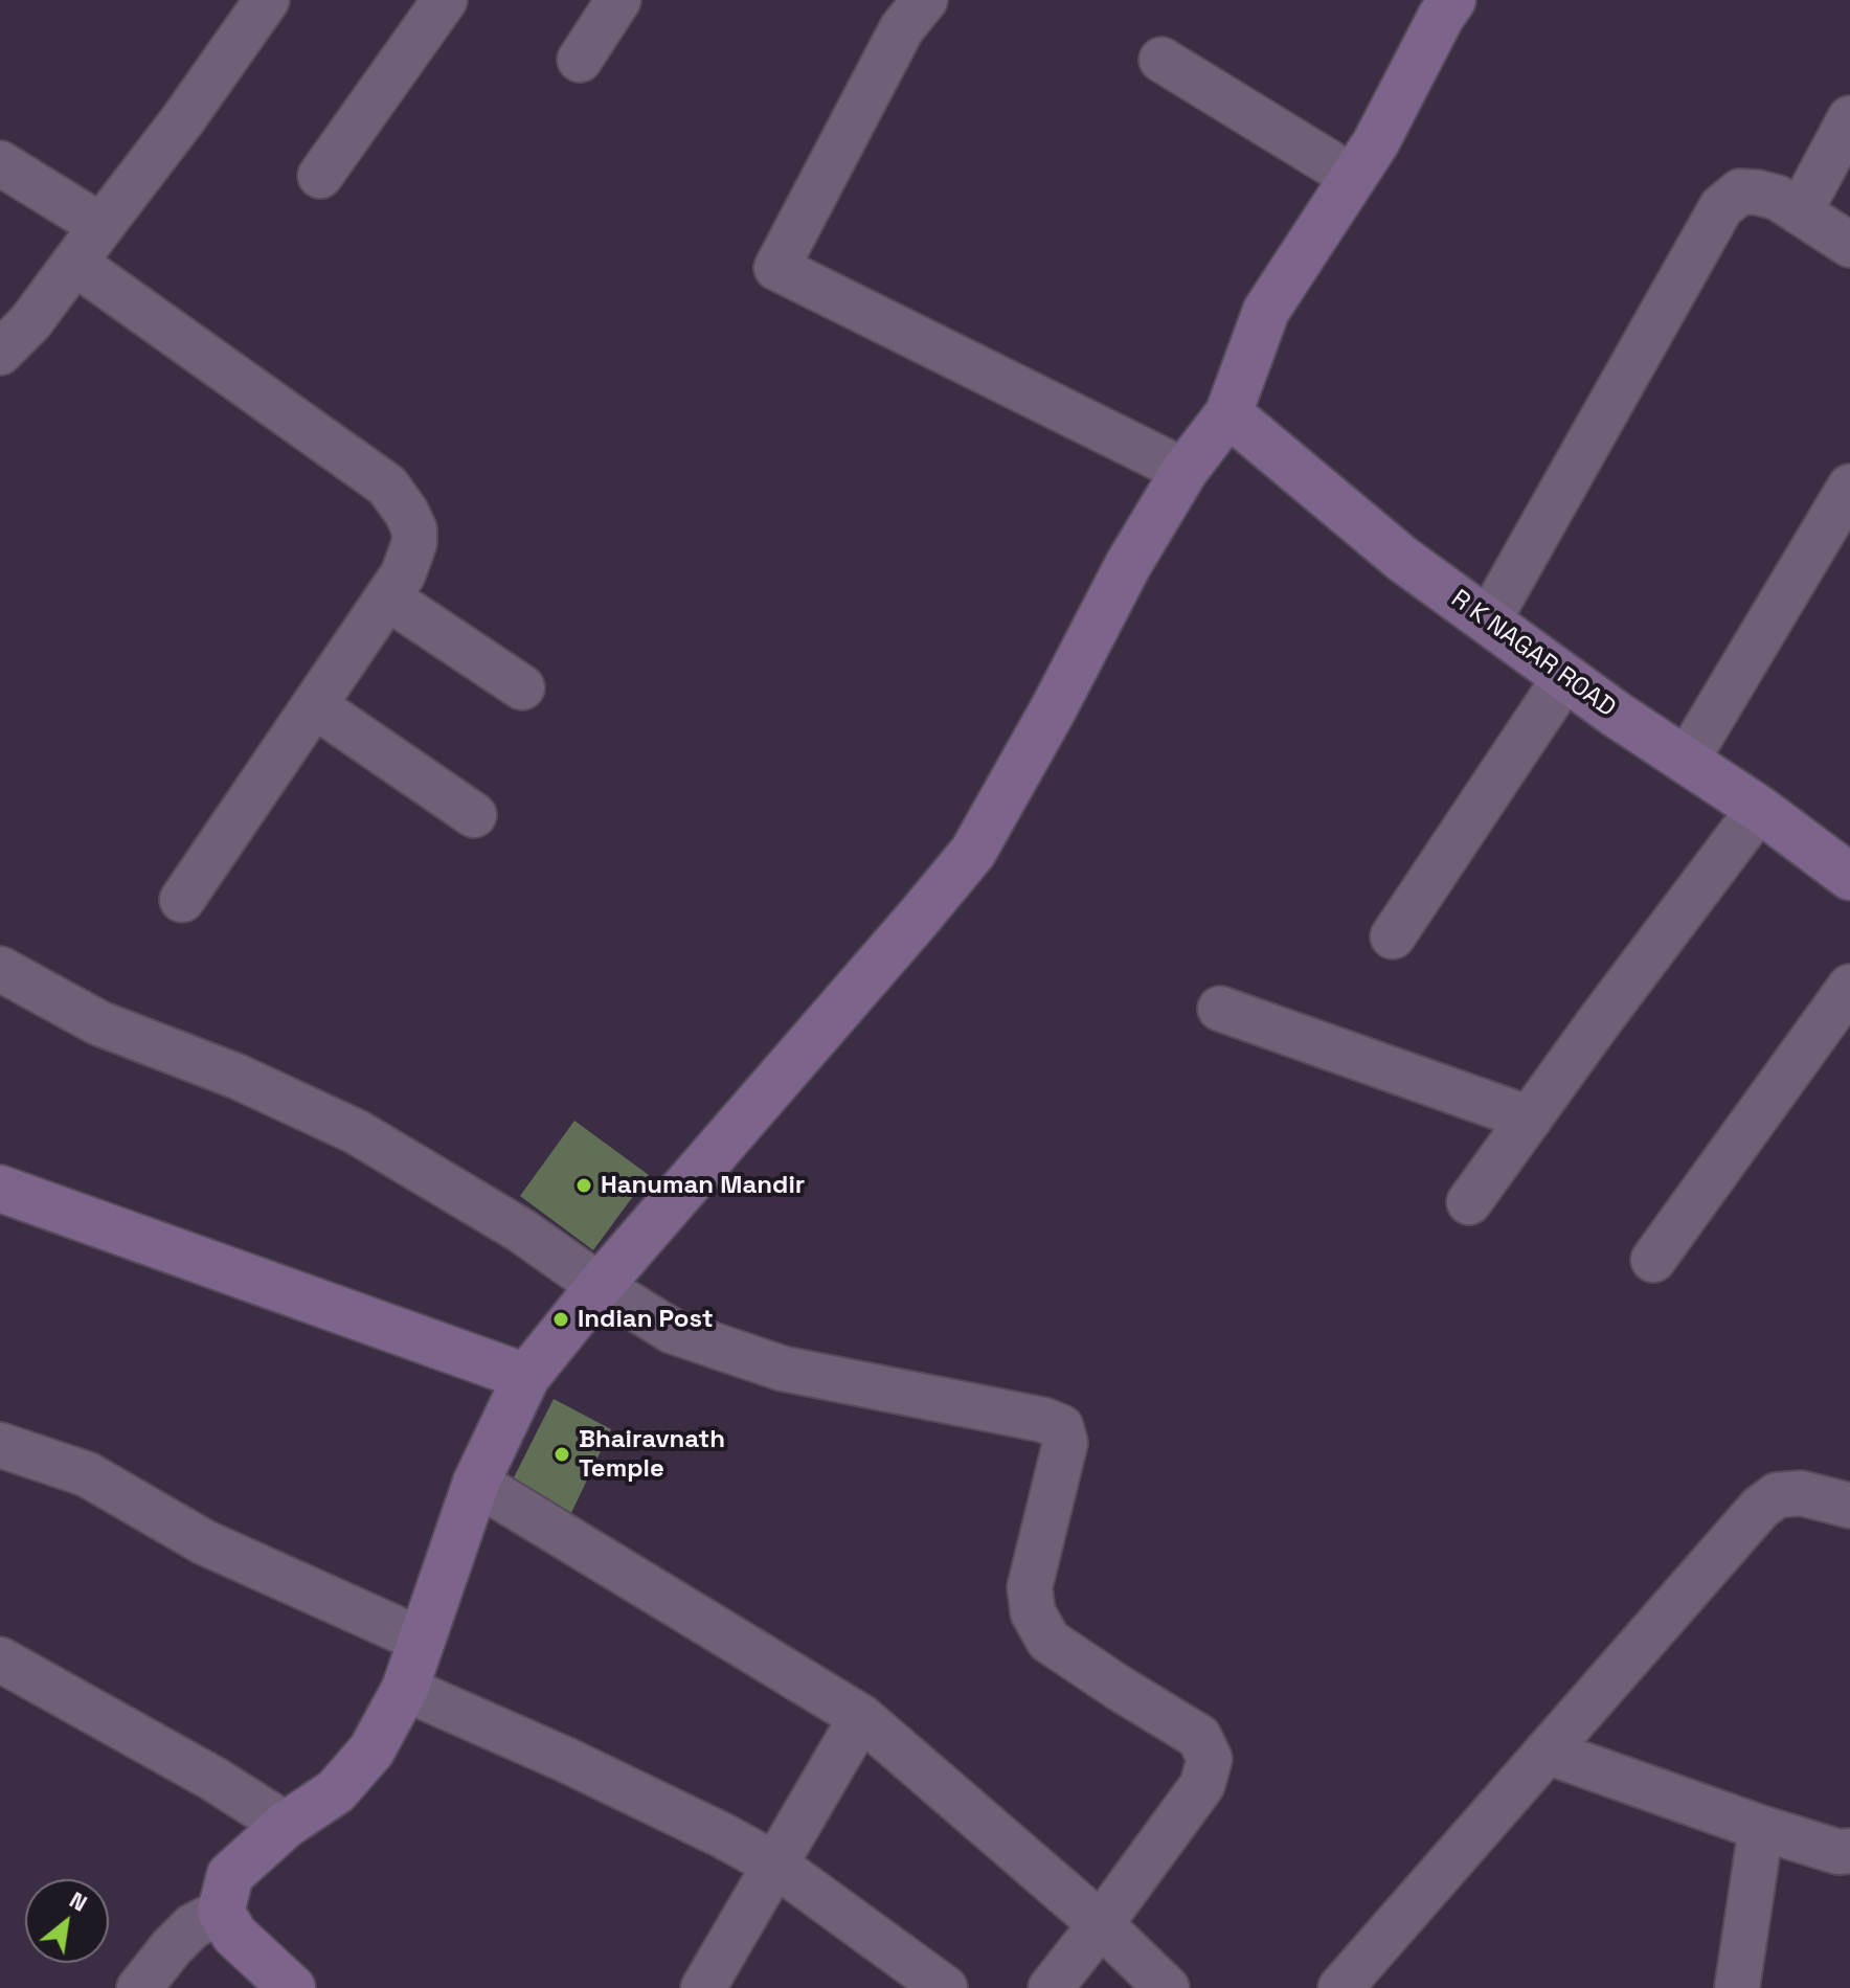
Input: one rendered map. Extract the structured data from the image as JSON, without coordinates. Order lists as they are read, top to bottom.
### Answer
{
  "streets": {
    "street": ["R K NAGAR ROAD"]
  },
  "places": ["Hanuman Mandir", "Indian Post", "Bhairavnath Temple"],
  "north": "top right"
}
